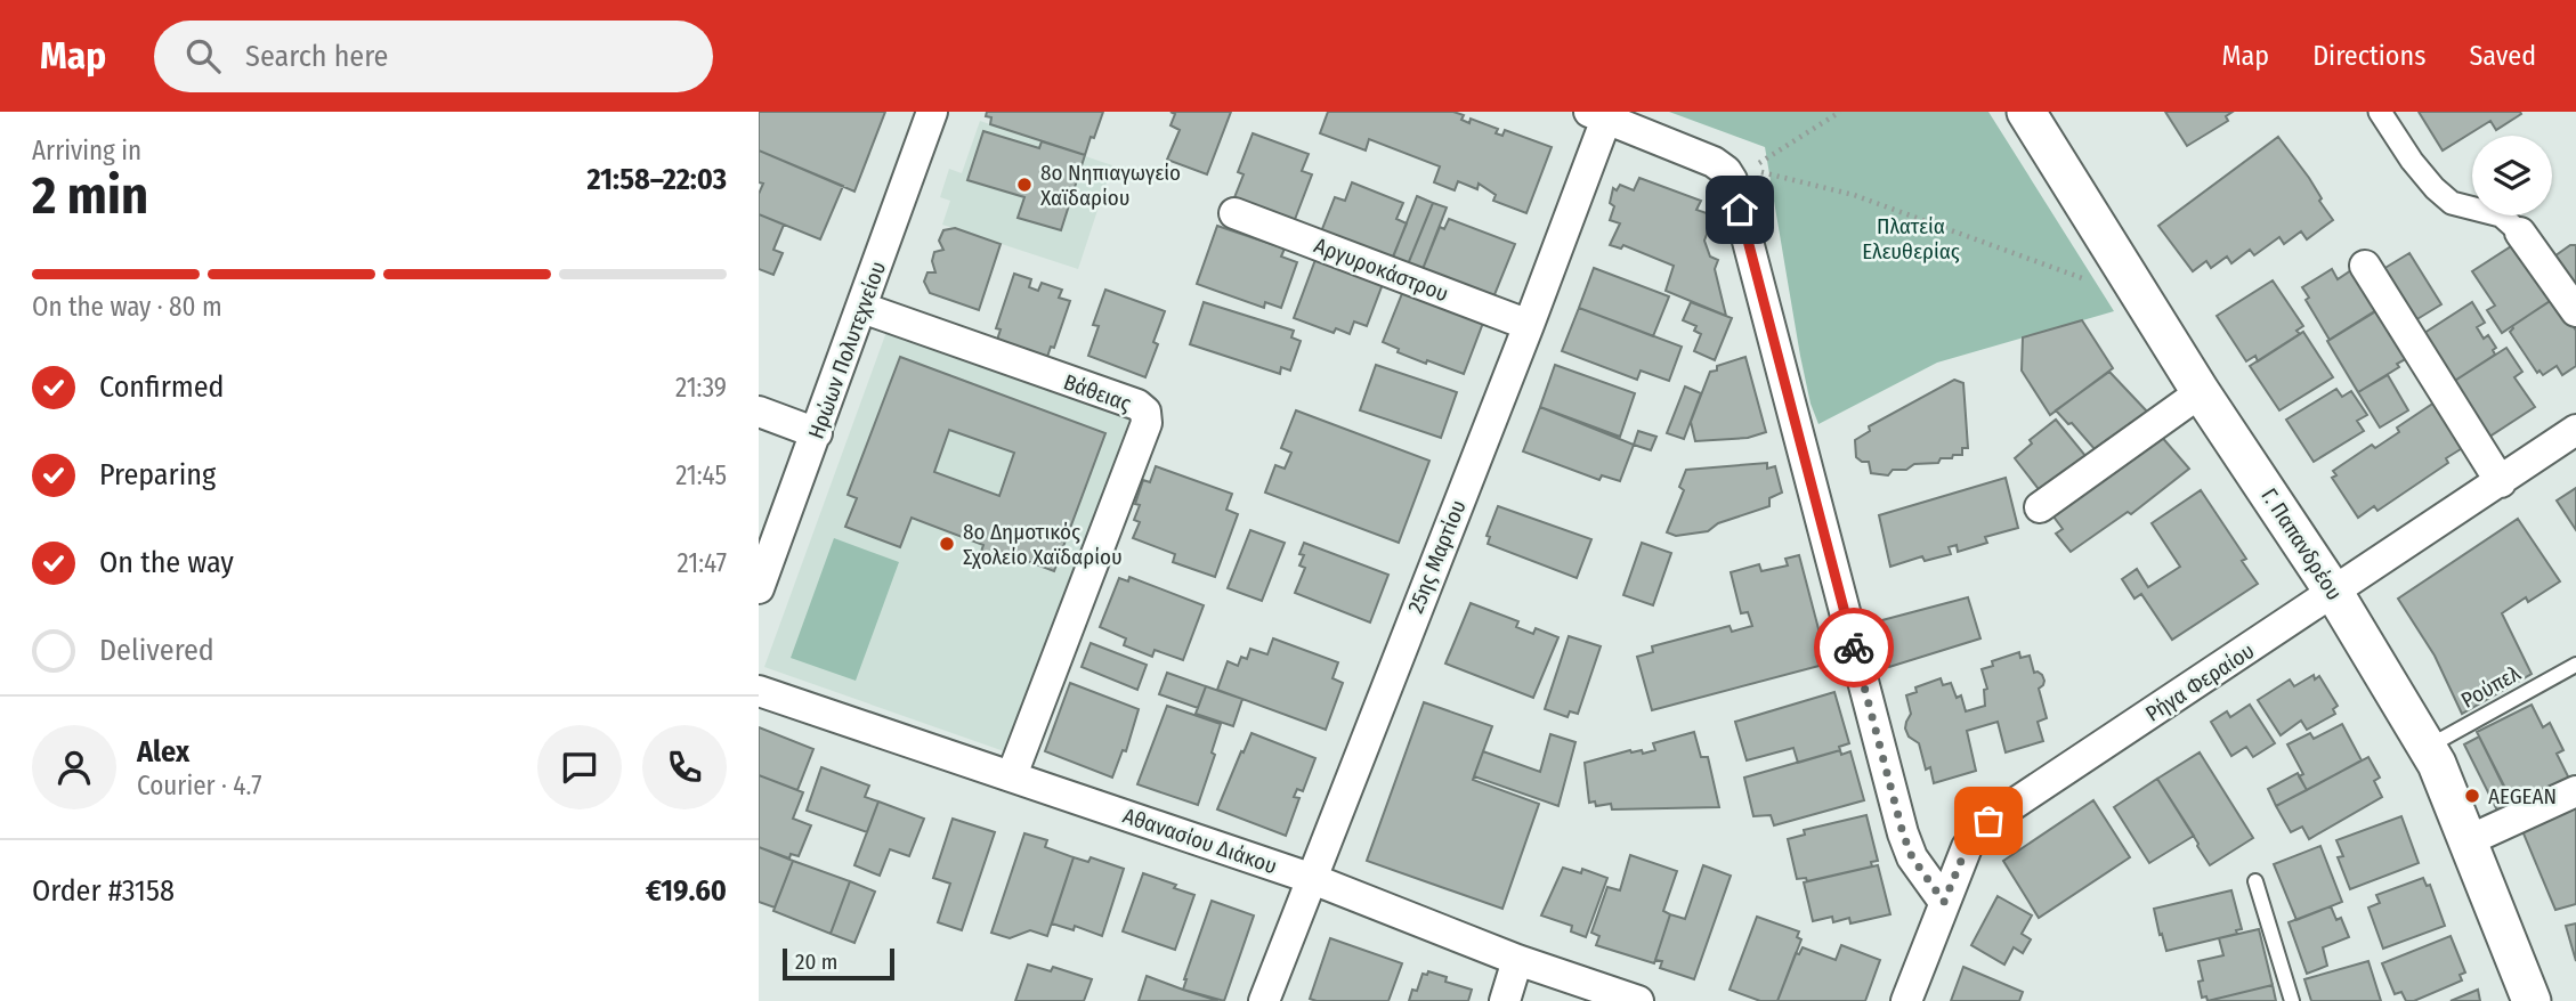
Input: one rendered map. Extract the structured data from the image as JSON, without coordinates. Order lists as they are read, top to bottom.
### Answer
{
  "streets": {
    "street": [
      "Αργυροκάστρου",
      "Ηρώων Πολυτεχνείου",
      "Βάθειας",
      "Γ. Παπανδρέου",
      "25ης Μαρτίου",
      "Ρήγα Φεραίου",
      "Αθανασίου Διάκου"
    ],
    "lane": ["Ρούπελ"]
  },
  "crossings": [
    ["Αργυροκάστρου", "25ης Μαρτίου"],
    ["Ηρώων Πολυτεχνείου", "Βάθειας"],
    ["Βάθειας", "Αθανασίου Διάκου"],
    ["Γ. Παπανδρέου", "Ρήγα Φεραίου"],
    ["Γ. Παπανδρέου", "Ρούπελ"],
    ["25ης Μαρτίου", "Αθανασίου Διάκου"]
  ],
  "parks": ["Πλατεία Ελευθερίας"],
  "places": ["8ο Νηπιαγωγείο Χαϊδαρίου", "8ο Δημοτικός Σχολείο Χαϊδαρίου", "AEGEAN"],
  "scale_bar": "20 m",
  "page": {
    "header": "Map",
    "search": "Search here",
    "nav": ["Map", "Directions", "Saved"],
    "heading": ["2 min", "Arriving in", "21:58–22:03"],
    "panel": [
      "Alex",
      "Courier · 4.7",
      "Order #3158",
      "€19.60"
    ],
    "bar": "On the way · 80 m",
    "list": [
      ["Confirmed", "21:39"],
      ["Preparing", "21:45"],
      ["On the way", "21:47"],
      "Delivered"
    ],
    "scale": "20 m"
  }
}
